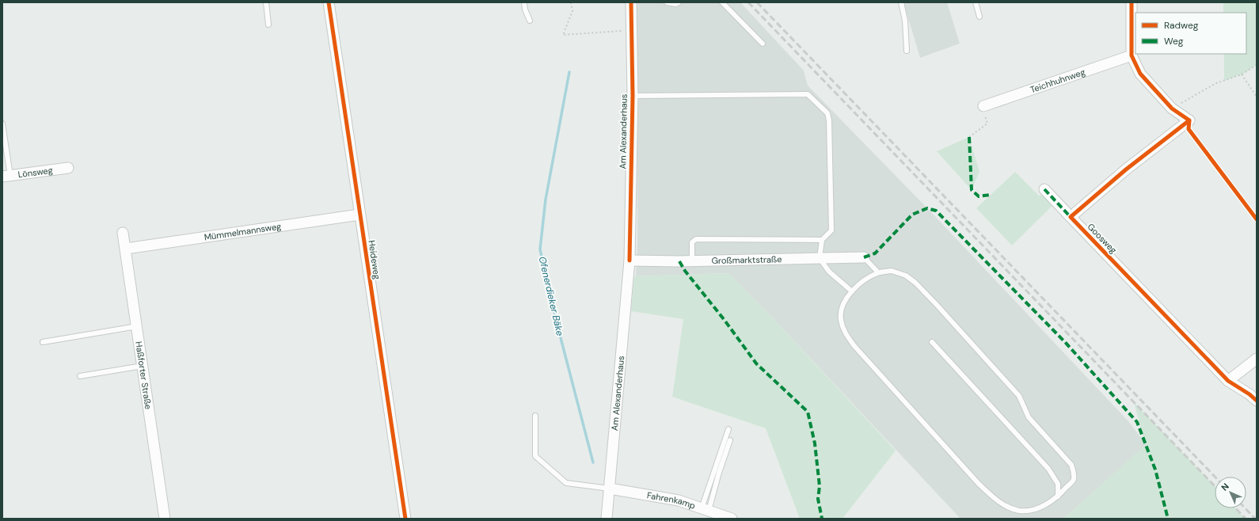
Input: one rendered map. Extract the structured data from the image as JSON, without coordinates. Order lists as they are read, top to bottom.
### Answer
{
  "streets": {
    "street": [
      "Teichhuhnweg",
      "Am Alexanderhaus",
      "Lönsweg",
      "Mümmelmannsweg",
      "Goosweg",
      "Heideweg",
      "Großmarktstraße",
      "Haßforter Straße",
      "Fahrenkamp"
    ]
  },
  "crossings": [
    ["Am Alexanderhaus", "Großmarktstraße"],
    ["Am Alexanderhaus", "Fahrenkamp"],
    ["Mümmelmannsweg", "Heideweg"],
    ["Mümmelmannsweg", "Haßforter Straße"]
  ],
  "water": ["Ofenerdieker Bäke"],
  "legend": ["Radweg", "Weg"],
  "north": "top left"
}
